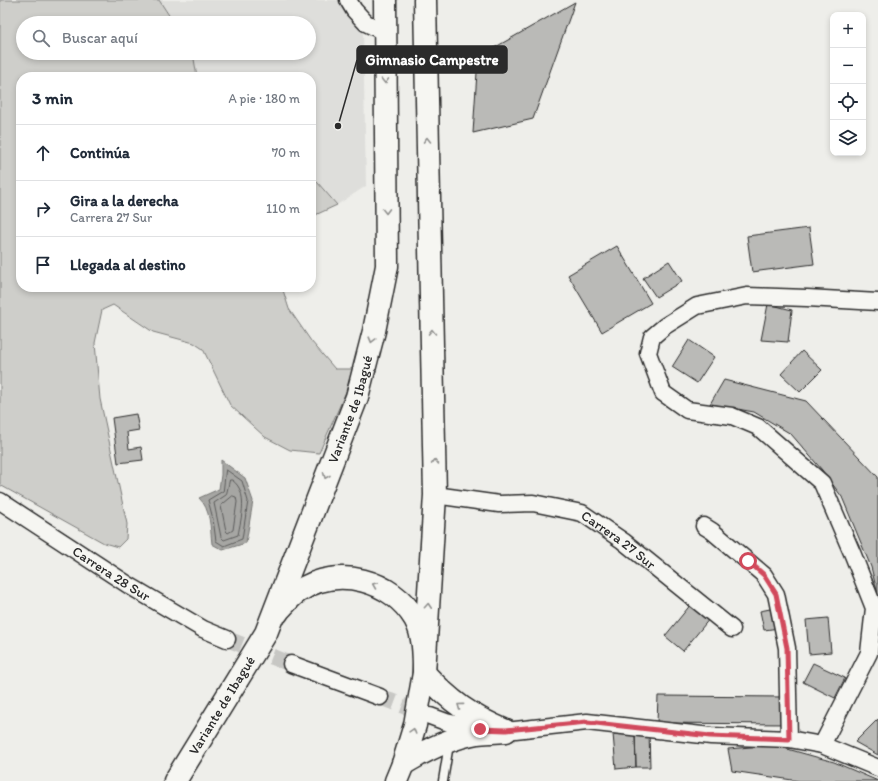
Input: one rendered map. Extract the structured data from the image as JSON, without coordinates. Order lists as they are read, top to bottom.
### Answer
{
  "streets": {
    "highway": ["Variante de Ibagué"],
    "street": ["Carrera 27 Sur", "Carrera 28 Sur"]
  },
  "places": ["Gimnasio Campestre"],
  "page": {
    "map_buttons": ["+", "−"],
    "search": "Buscar aquí",
    "heading": ["3 min", "A pie · 180 m"],
    "list": [
      ["Continúa", "70 m"],
      ["Gira a la derecha", "Carrera 27 Sur", "110 m"],
      "Llegada al destino"
    ]
  }
}
